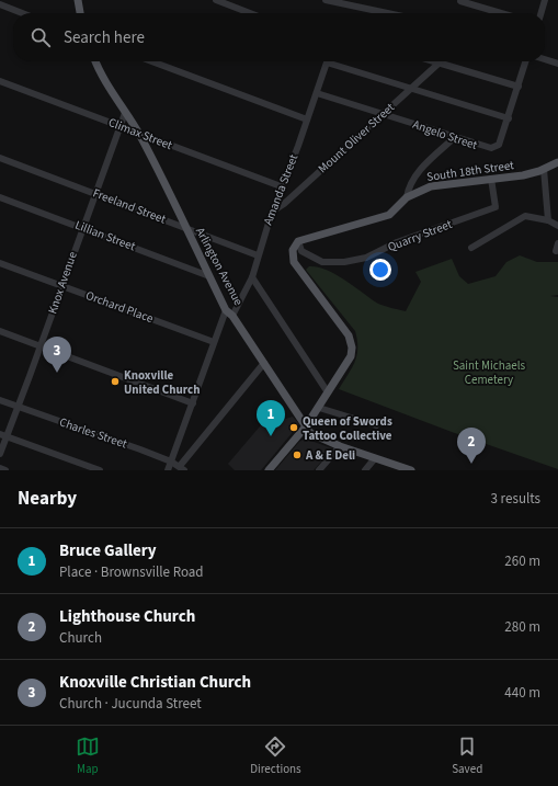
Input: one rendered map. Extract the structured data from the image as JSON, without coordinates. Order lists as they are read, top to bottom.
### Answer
{
  "streets": {
    "main road": ["South 18th Street", "Arlington Avenue"],
    "street": [
      "Climax Street",
      "Angelo Street",
      "Mount Oliver Street",
      "Amanda Street",
      "Freeland Street",
      "Lillian Street",
      "Quarry Street",
      "Knox Avenue",
      "Orchard Place",
      "Charles Street"
    ]
  },
  "crossings": [
    ["Climax Street", "Amanda Street"],
    ["Climax Street", "Arlington Avenue"],
    ["Climax Street", "Knox Avenue"],
    ["Angelo Street", "Mount Oliver Street"],
    ["Angelo Street", "Amanda Street"],
    ["Mount Oliver Street", "Amanda Street"],
    ["South 18th Street", "Quarry Street"],
    ["Amanda Street", "Freeland Street"],
    ["Amanda Street", "Arlington Avenue"],
    ["Amanda Street", "Orchard Place"],
    ["Amanda Street", "Charles Street"],
    ["Freeland Street", "Arlington Avenue"],
    ["Freeland Street", "Knox Avenue"],
    ["Lillian Street", "Arlington Avenue"],
    ["Lillian Street", "Knox Avenue"],
    ["Arlington Avenue", "Knox Avenue"],
    ["Knox Avenue", "Orchard Place"],
    ["Knox Avenue", "Charles Street"]
  ],
  "parks": ["Saint Michaels Cemetery"],
  "places": ["Knoxville United Church", "Queen of Swords Tattoo Collective", "A & E Deli"],
  "page": {
    "search": "Search here",
    "pins": ["3", "1", "2"],
    "heading": ["Nearby", "3 results"],
    "list": [
      {
        "mark": "1",
        "name": "Bruce Gallery",
        "note": "Place · Brownsville Road",
        "value": "260 m"
      },
      {
        "mark": "2",
        "name": "Lighthouse Church",
        "note": "Church",
        "value": "280 m"
      },
      {
        "mark": "3",
        "name": "Knoxville Christian Church",
        "note": "Church · Jucunda Street",
        "value": "440 m"
      }
    ],
    "nav": ["Map", "Directions", "Saved"]
  }
}
